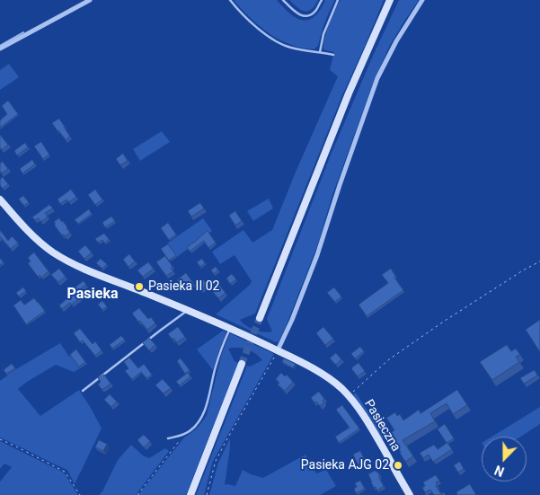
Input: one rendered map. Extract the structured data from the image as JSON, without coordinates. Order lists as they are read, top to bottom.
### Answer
{
  "streets": {
    "street": ["Pasieczna"]
  },
  "districts": ["Pasieka"],
  "places": ["Pasieka II 02", "Pasieka AJG 02"],
  "north": "bottom"
}
